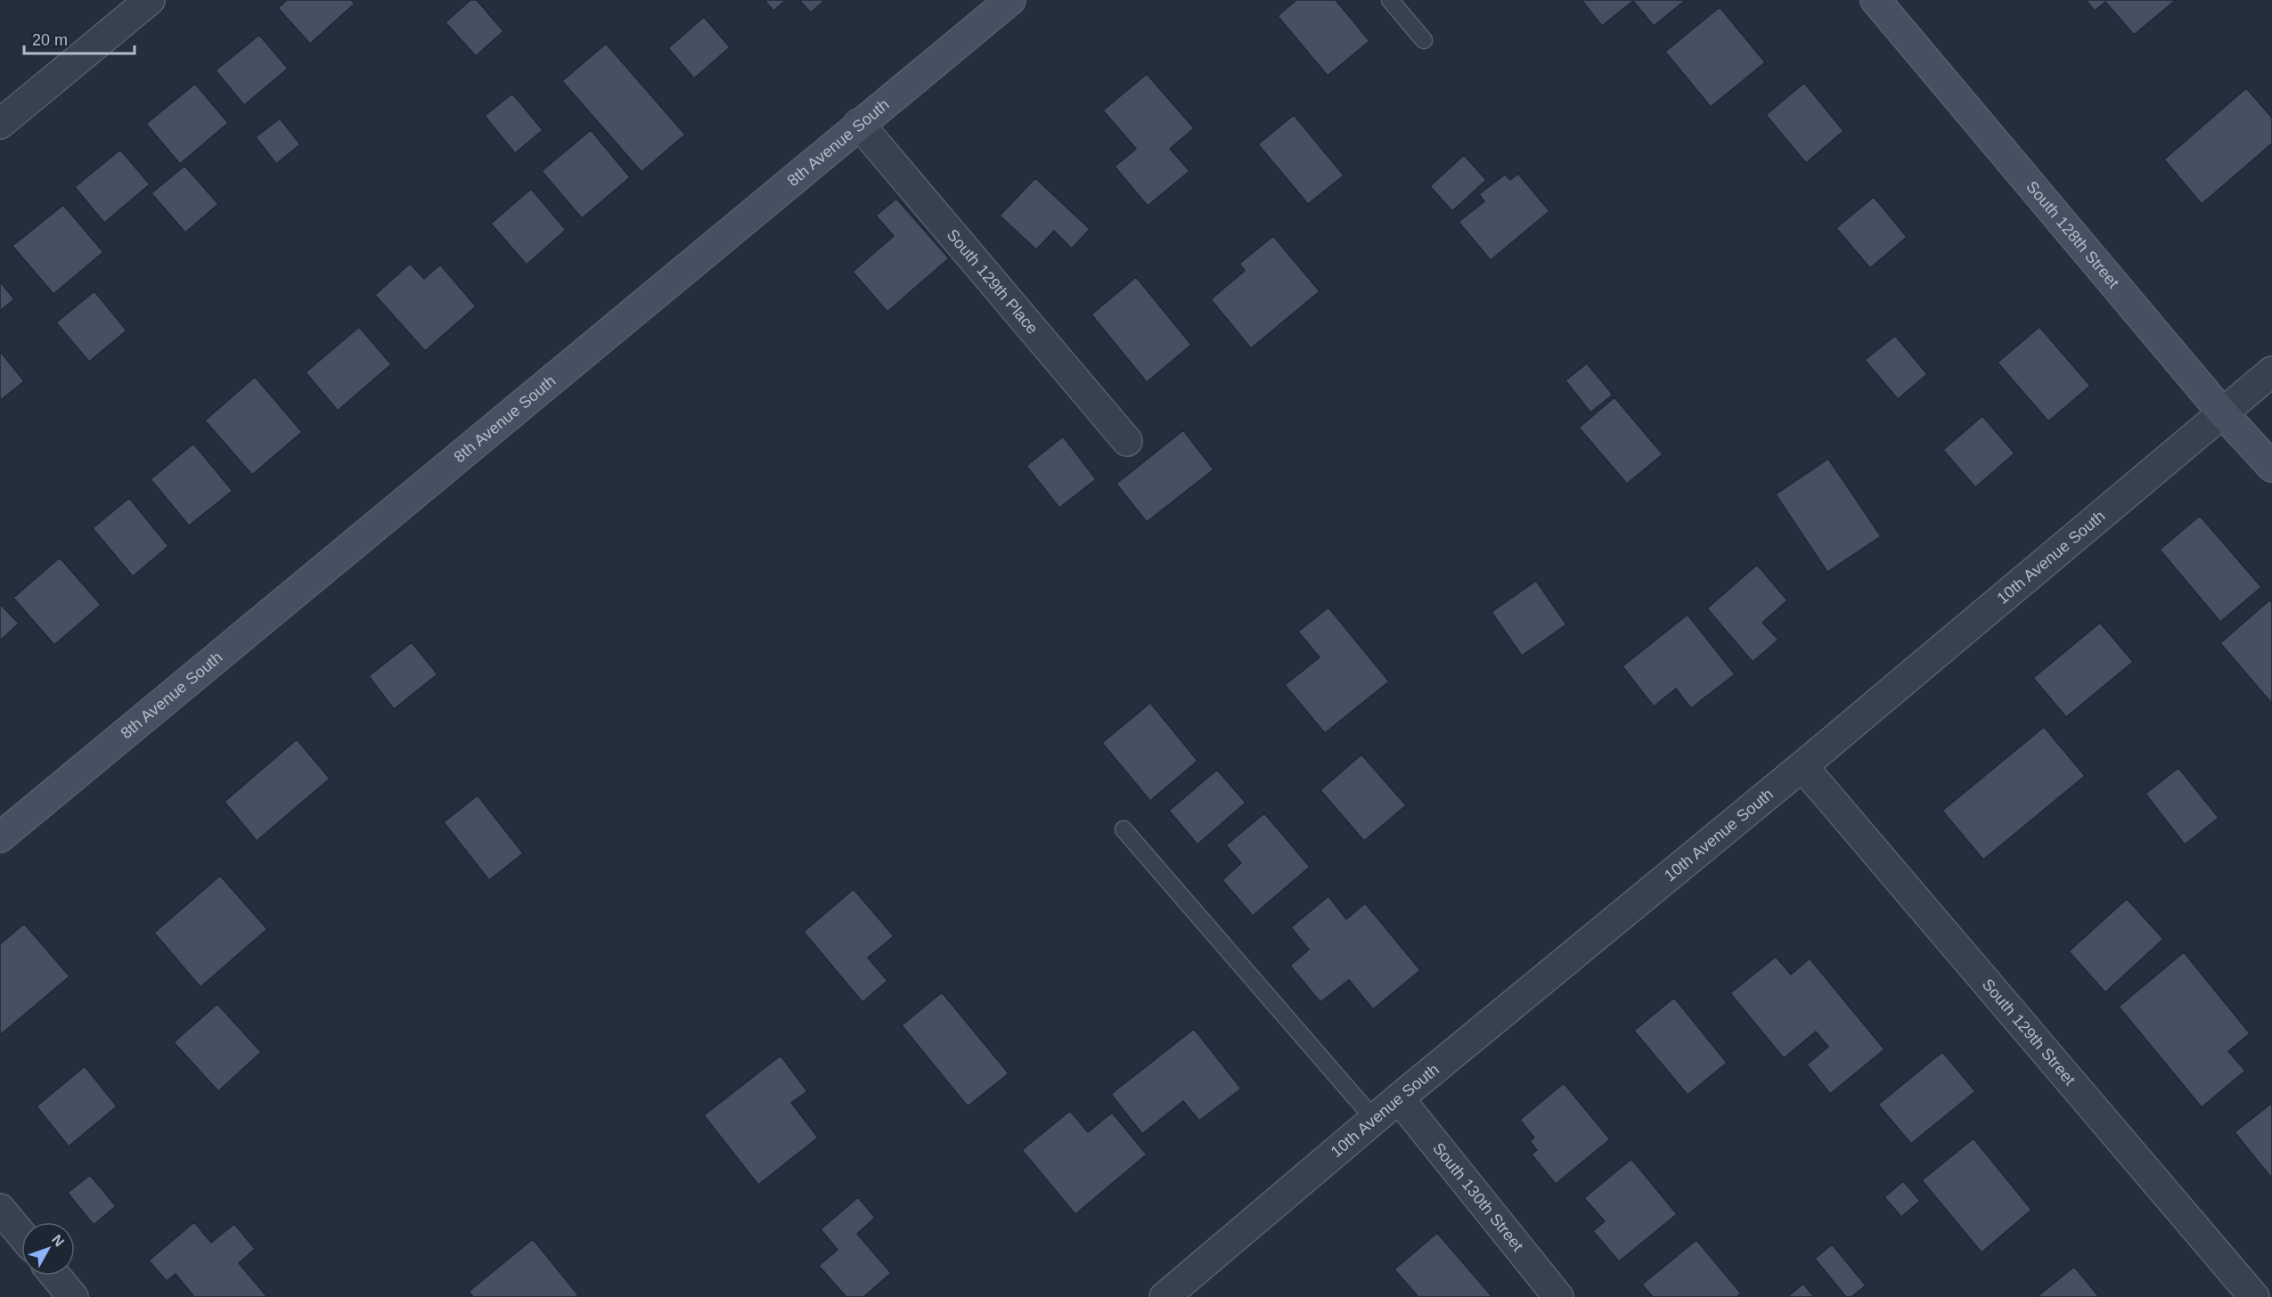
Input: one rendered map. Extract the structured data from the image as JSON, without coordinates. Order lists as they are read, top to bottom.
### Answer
{
  "streets": {
    "street": [
      "8th Avenue South",
      "South 128th Street",
      "South 129th Place",
      "10th Avenue South",
      "South 129th Street",
      "South 130th Street"
    ]
  },
  "crossings": [
    ["8th Avenue South", "South 129th Place"],
    ["South 128th Street", "10th Avenue South"],
    ["10th Avenue South", "South 129th Street"],
    ["10th Avenue South", "South 130th Street"]
  ],
  "scale_bar": "20 m",
  "north": "top right"
}
